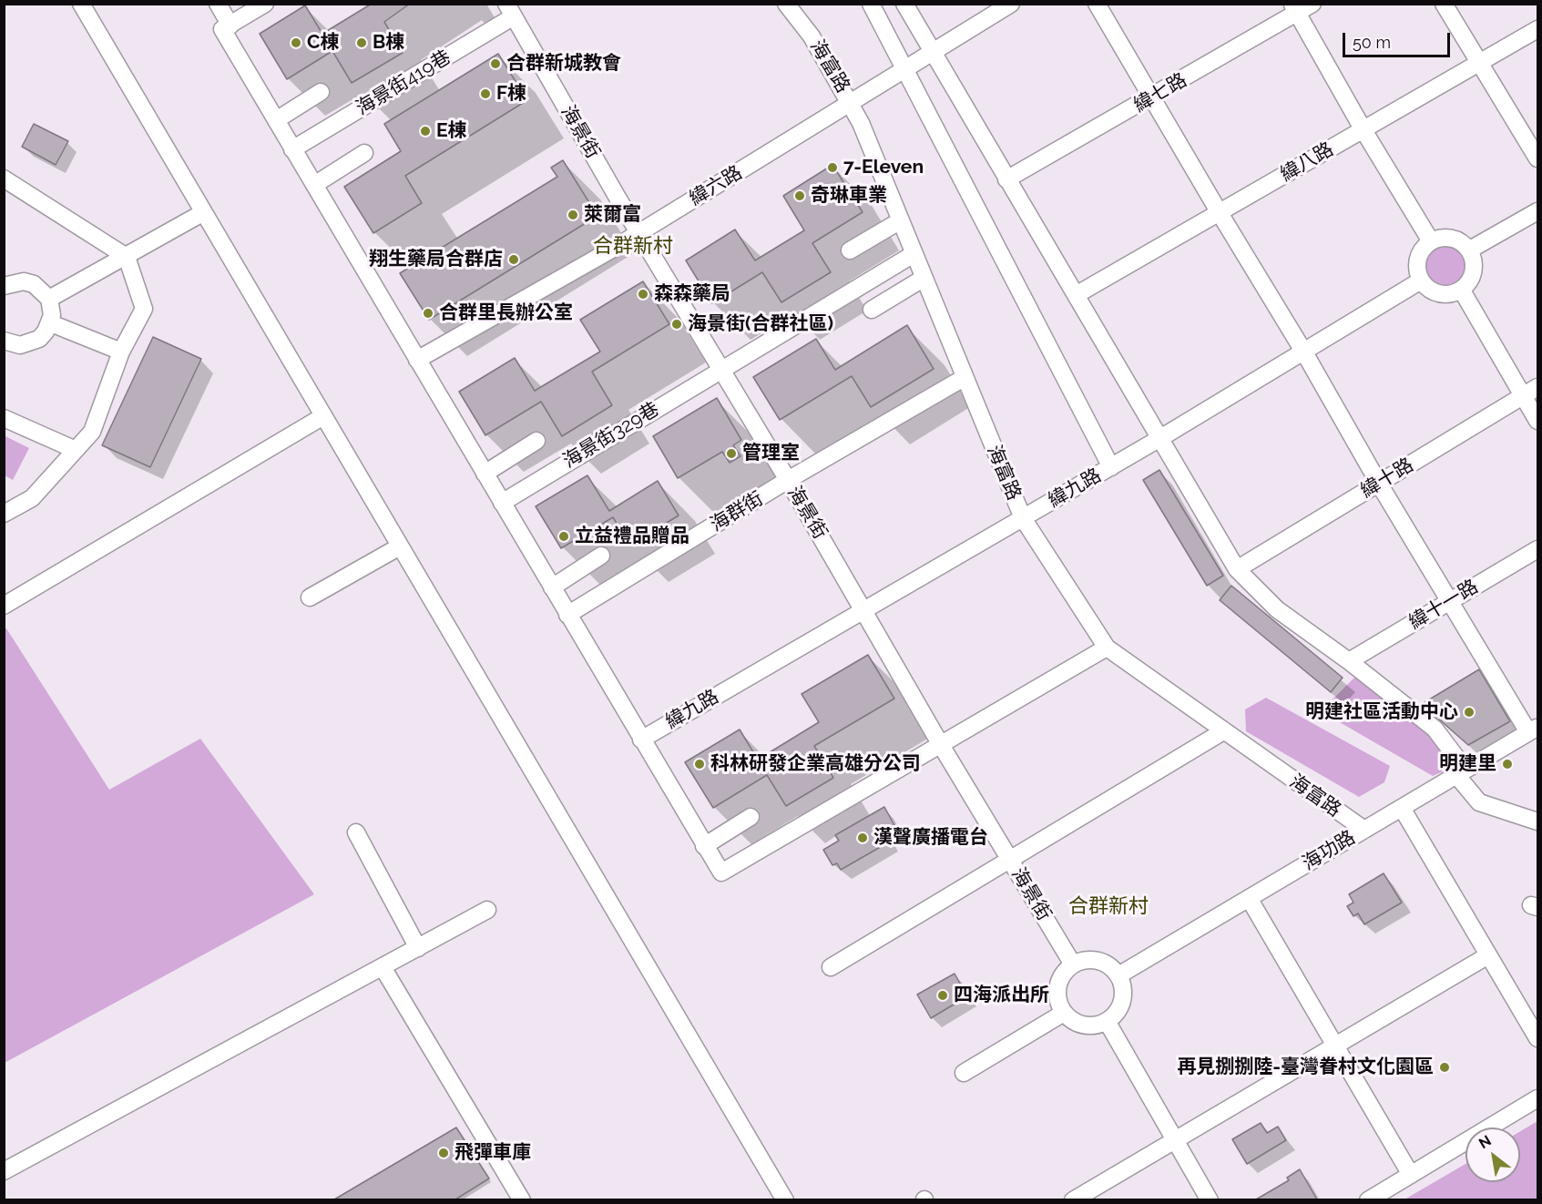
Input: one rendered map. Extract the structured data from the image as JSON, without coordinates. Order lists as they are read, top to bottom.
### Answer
{
  "streets": {
    "street": [
      "海富路",
      "海景街419巷",
      "緯七路",
      "海景街",
      "緯八路",
      "緯六路",
      "海景街329巷",
      "緯十路",
      "緯九路",
      "海群街",
      "緯十一路",
      "海功路"
    ]
  },
  "crossings": [
    ["海富路", "緯六路"],
    ["海富路", "海景街329巷"],
    ["海富路", "緯九路"],
    ["海富路", "海群街"],
    ["海富路", "海功路"],
    ["海景街419巷", "海景街"],
    ["海景街", "緯六路"],
    ["海景街", "海景街329巷"],
    ["海景街", "緯九路"],
    ["海景街", "海群街"],
    ["海景街", "海功路"]
  ],
  "districts": ["合群新村", "合群新村"],
  "places": [
    "C棟",
    "B棟",
    "合群新城教會",
    "F棟",
    "E棟",
    "7-Eleven",
    "奇琳車業",
    "萊爾富",
    "翔生藥局合群店",
    "森森藥局",
    "合群里長辦公室",
    "海景街(合群社區)",
    "管理室",
    "立益禮品贈品",
    "明建社區活動中心",
    "科林研發企業高雄分公司",
    "明建里",
    "漢聲廣播電台",
    "四海派出所",
    "再見捌捌陸-臺灣眷村文化園區",
    "飛彈車庫"
  ],
  "scale_bar": "50 m",
  "north": "top left"
}
